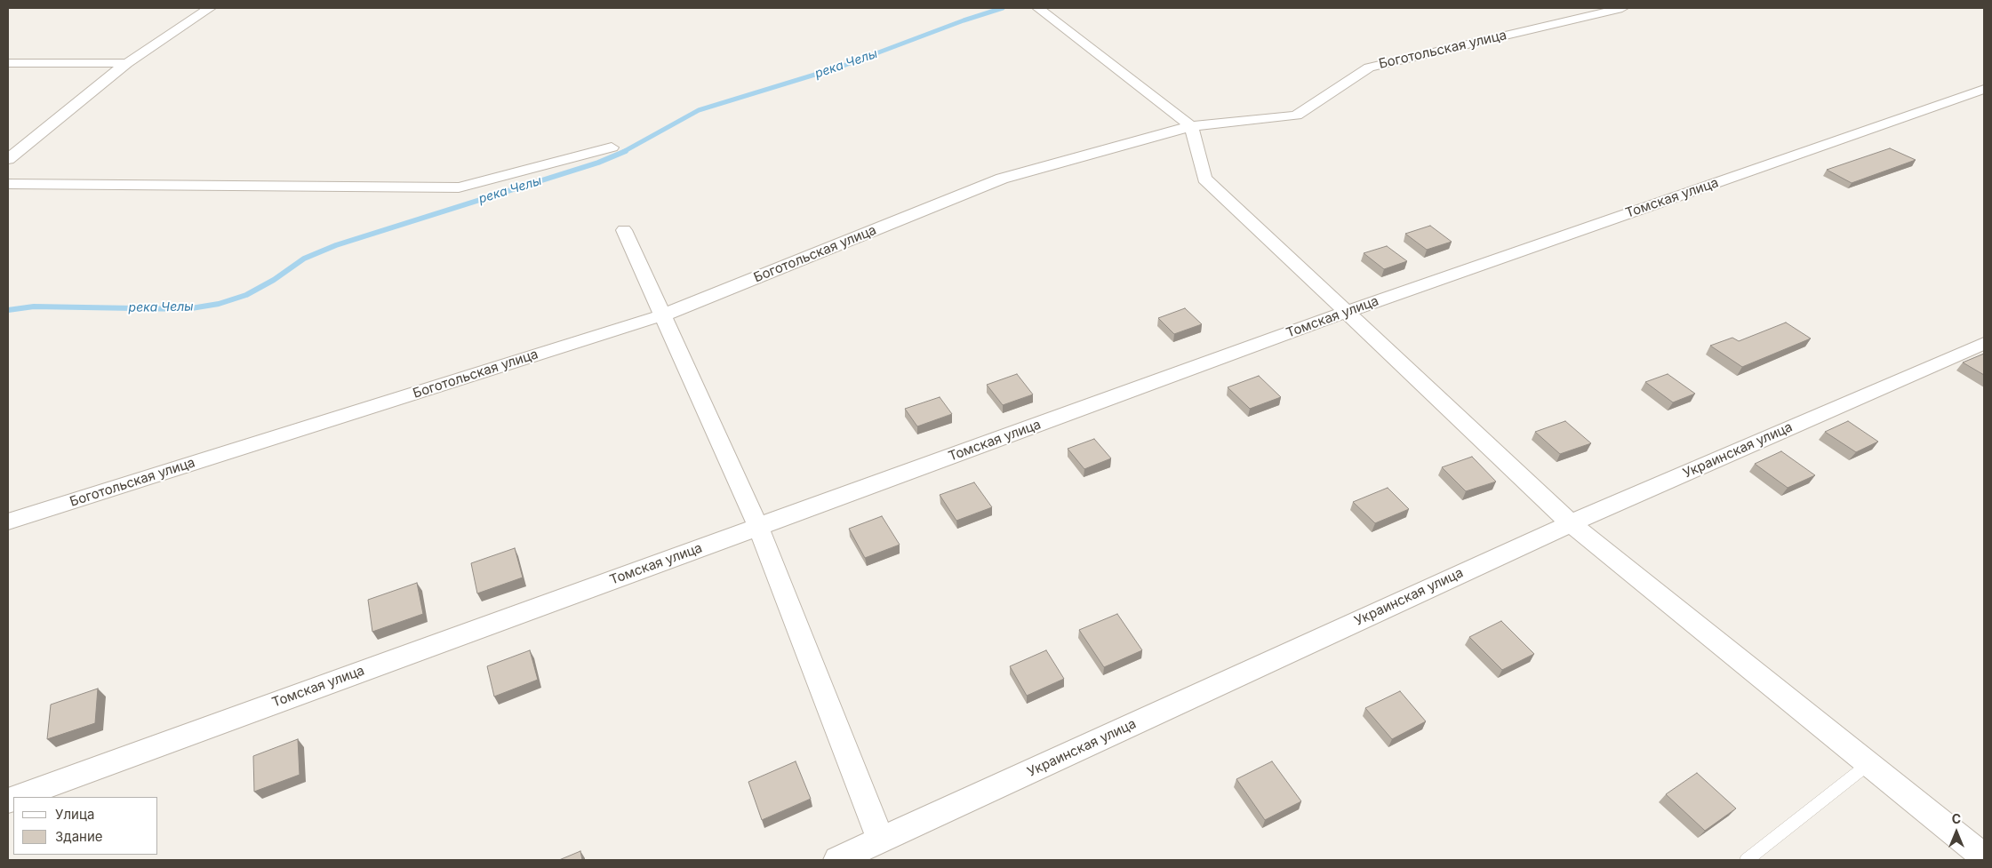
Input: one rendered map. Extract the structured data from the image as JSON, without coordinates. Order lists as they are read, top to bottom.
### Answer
{
  "streets": {
    "street": ["Боготольская улица", "Томская улица", "Украинская улица"]
  },
  "water": ["река Челы"],
  "legend": ["Улица", "Здание"],
  "north": "top"
}
